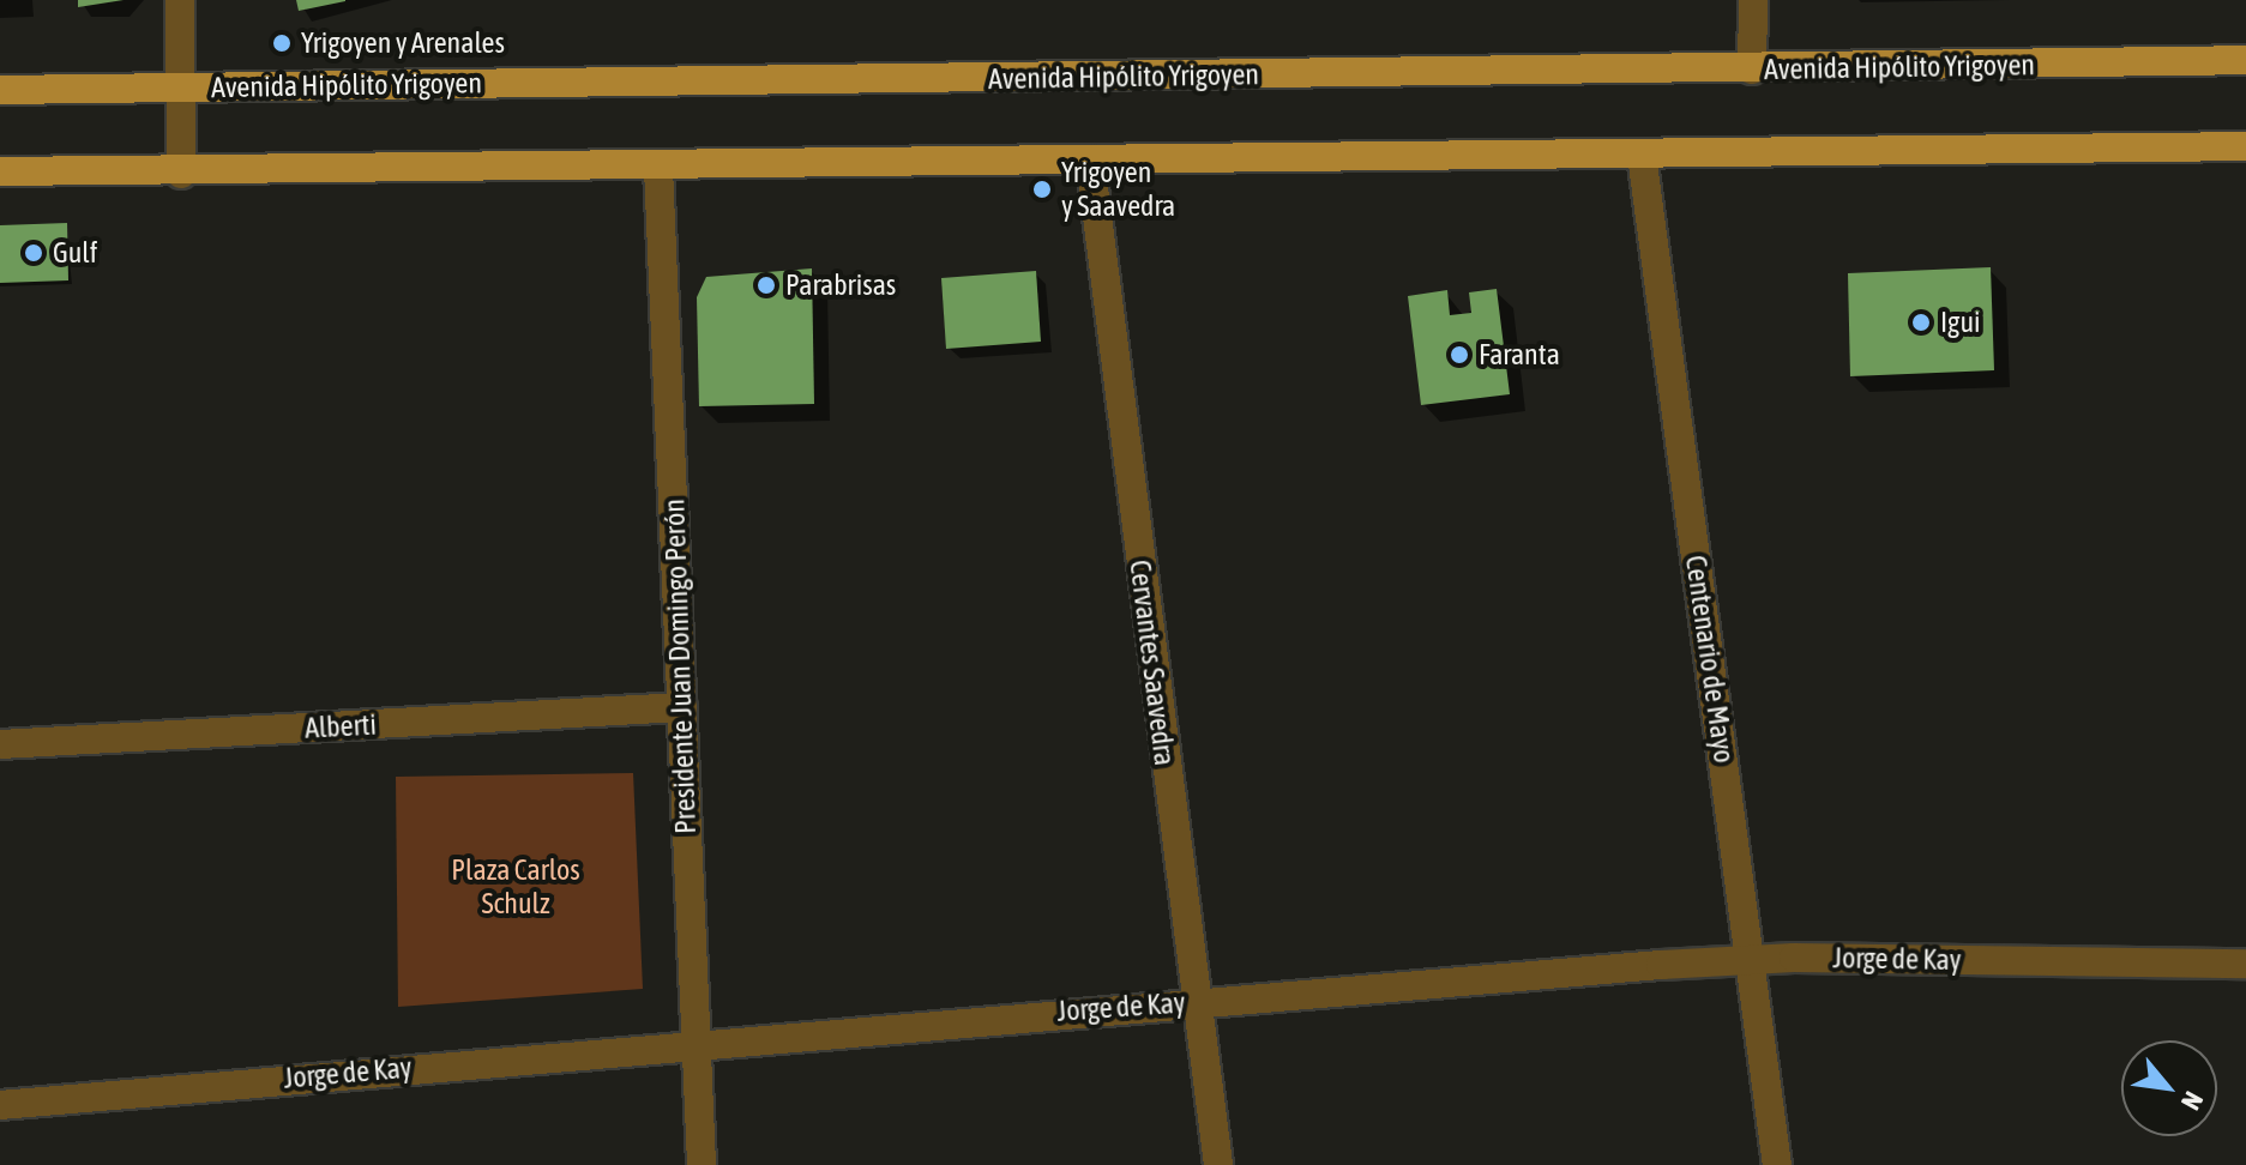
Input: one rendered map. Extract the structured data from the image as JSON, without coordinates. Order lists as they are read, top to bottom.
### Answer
{
  "streets": {
    "main road": ["Avenida Hipólito Yrigoyen"],
    "street": [
      "Centenario de Mayo",
      "Cervantes Saavedra",
      "Presidente Juan Domingo Perón",
      "Alberti",
      "Jorge de Kay"
    ]
  },
  "crossings": [
    ["Centenario de Mayo", "Jorge de Kay"],
    ["Cervantes Saavedra", "Jorge de Kay"],
    ["Presidente Juan Domingo Perón", "Alberti"],
    ["Presidente Juan Domingo Perón", "Jorge de Kay"]
  ],
  "parks": ["Plaza Carlos Schulz"],
  "places": [
    "Yrigoyen y Arenales",
    "Yrigoyen y Saavedra",
    "Gulf",
    "Parabrisas",
    "Igui",
    "Faranta"
  ],
  "north": "bottom right"
}
